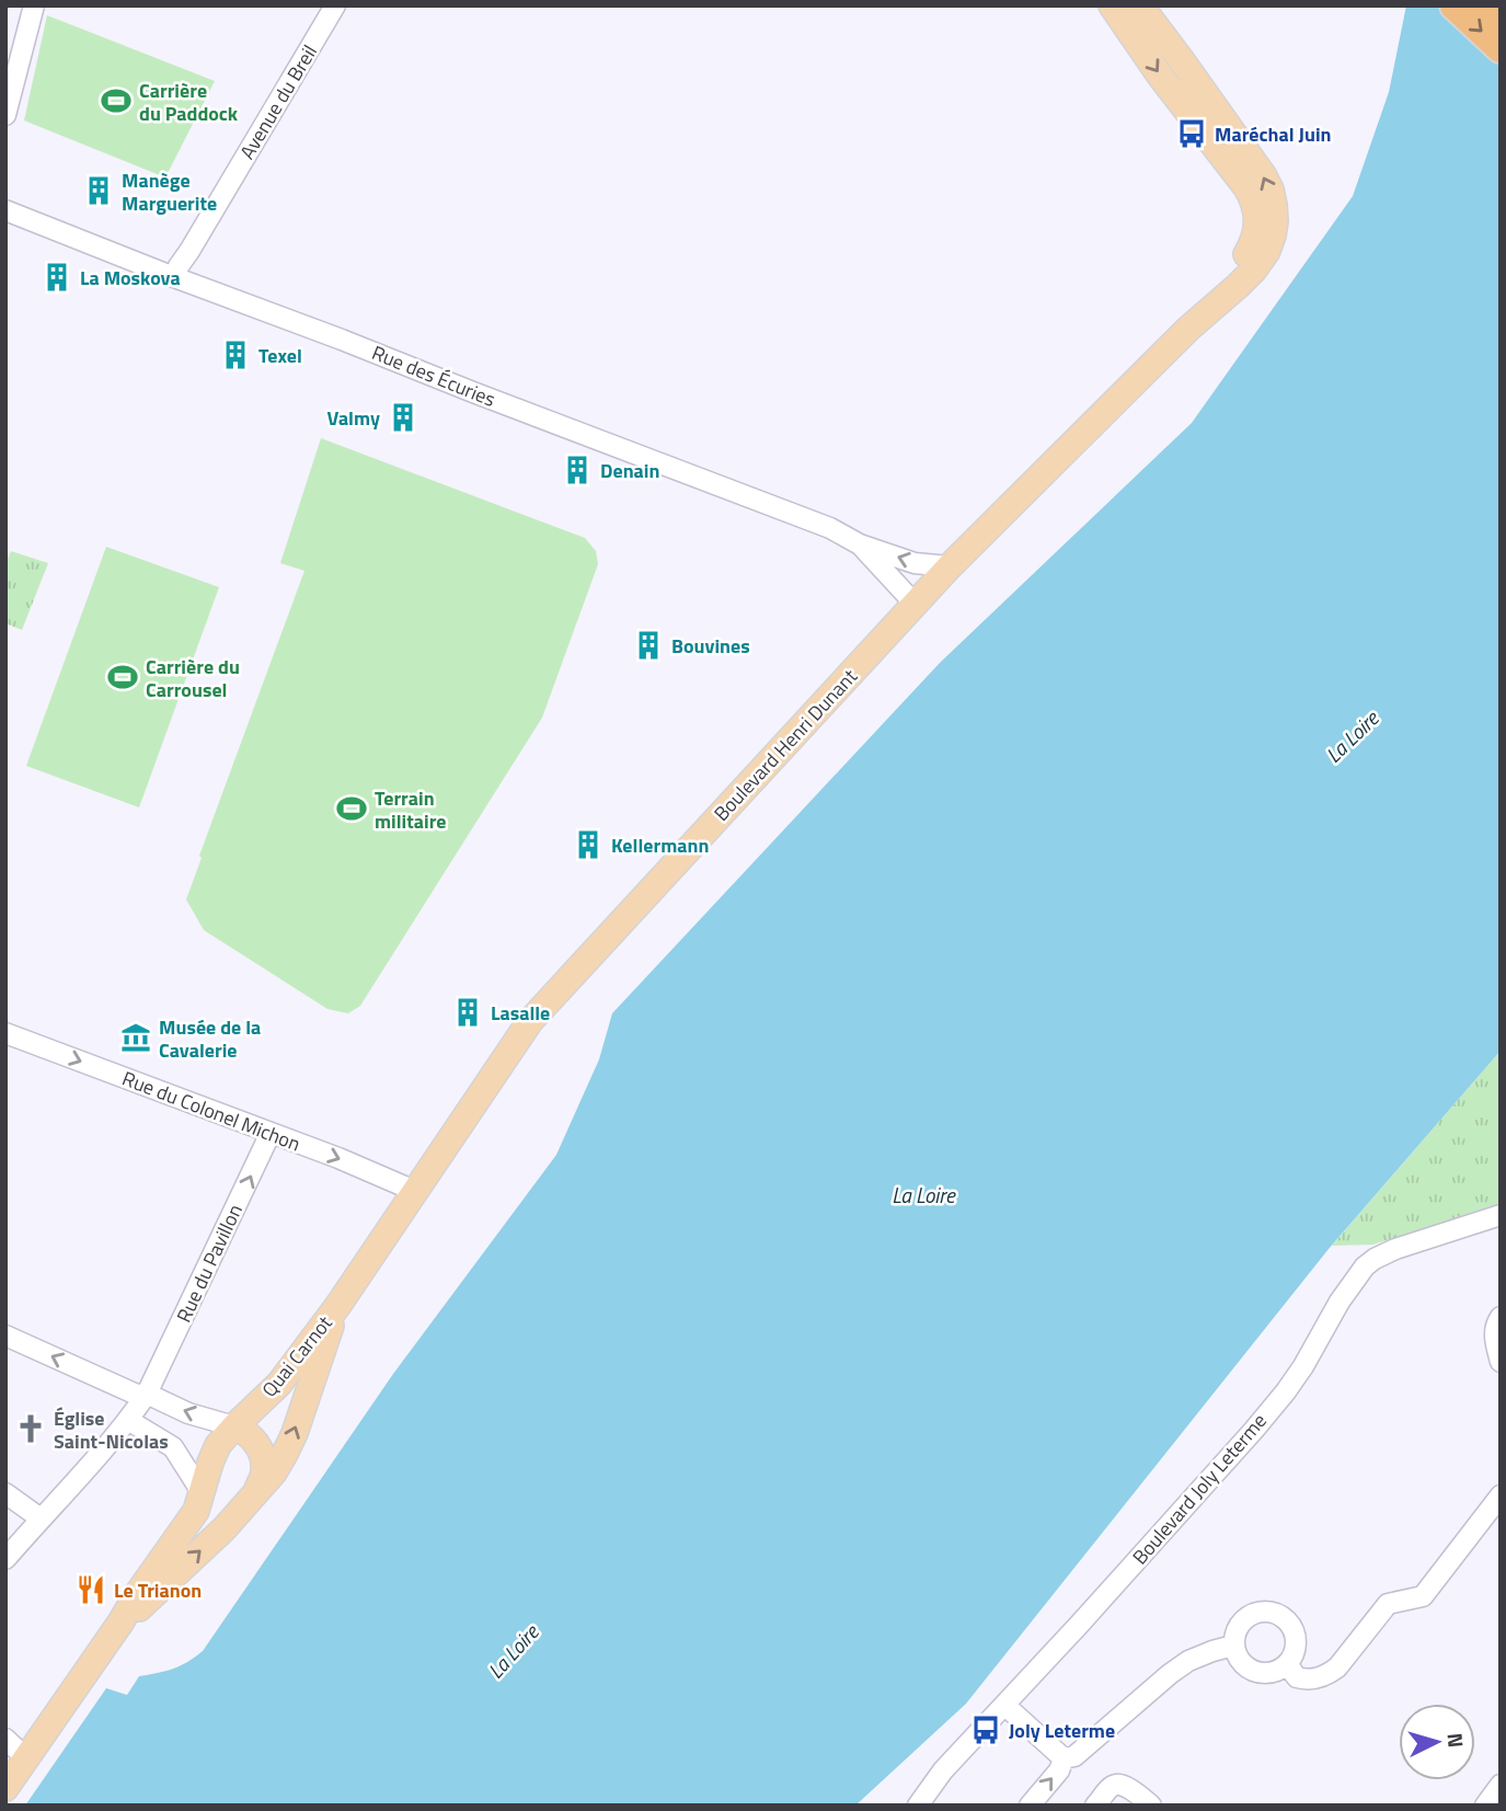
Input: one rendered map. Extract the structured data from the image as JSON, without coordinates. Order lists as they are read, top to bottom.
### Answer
{
  "streets": {
    "main road": ["Boulevard Henri Dunant", "Quai Carnot"],
    "street": [
      "Avenue du Breil",
      "Rue des Écuries",
      "Rue du Colonel Michon",
      "Rue du Pavillon",
      "Boulevard Joly Leterme"
    ]
  },
  "crossings": [
    ["Avenue du Breil", "Rue des Écuries"],
    ["Rue des Écuries", "Boulevard Henri Dunant"],
    ["Boulevard Henri Dunant", "Rue du Colonel Michon"],
    ["Boulevard Henri Dunant", "Quai Carnot"],
    ["Rue du Colonel Michon", "Rue du Pavillon"]
  ],
  "one_way": ["Rue du Colonel Michon", "Rue du Pavillon"],
  "water": ["La Loire"],
  "places": {
    "sports": ["Carrière du Paddock", "Carrière du Carrousel", "Terrain militaire"],
    "bus stop": ["Maréchal Juin", "Joly Leterme"],
    "building": [
      "Manège Marguerite",
      "La Moskova",
      "Texel",
      "Valmy",
      "Denain",
      "Bouvines",
      "Kellermann",
      "Lasalle"
    ],
    "museum": ["Musée de la Cavalerie"],
    "church": ["Église Saint-Nicolas"],
    "restaurant": ["Le Trianon"]
  },
  "north": "right"
}
